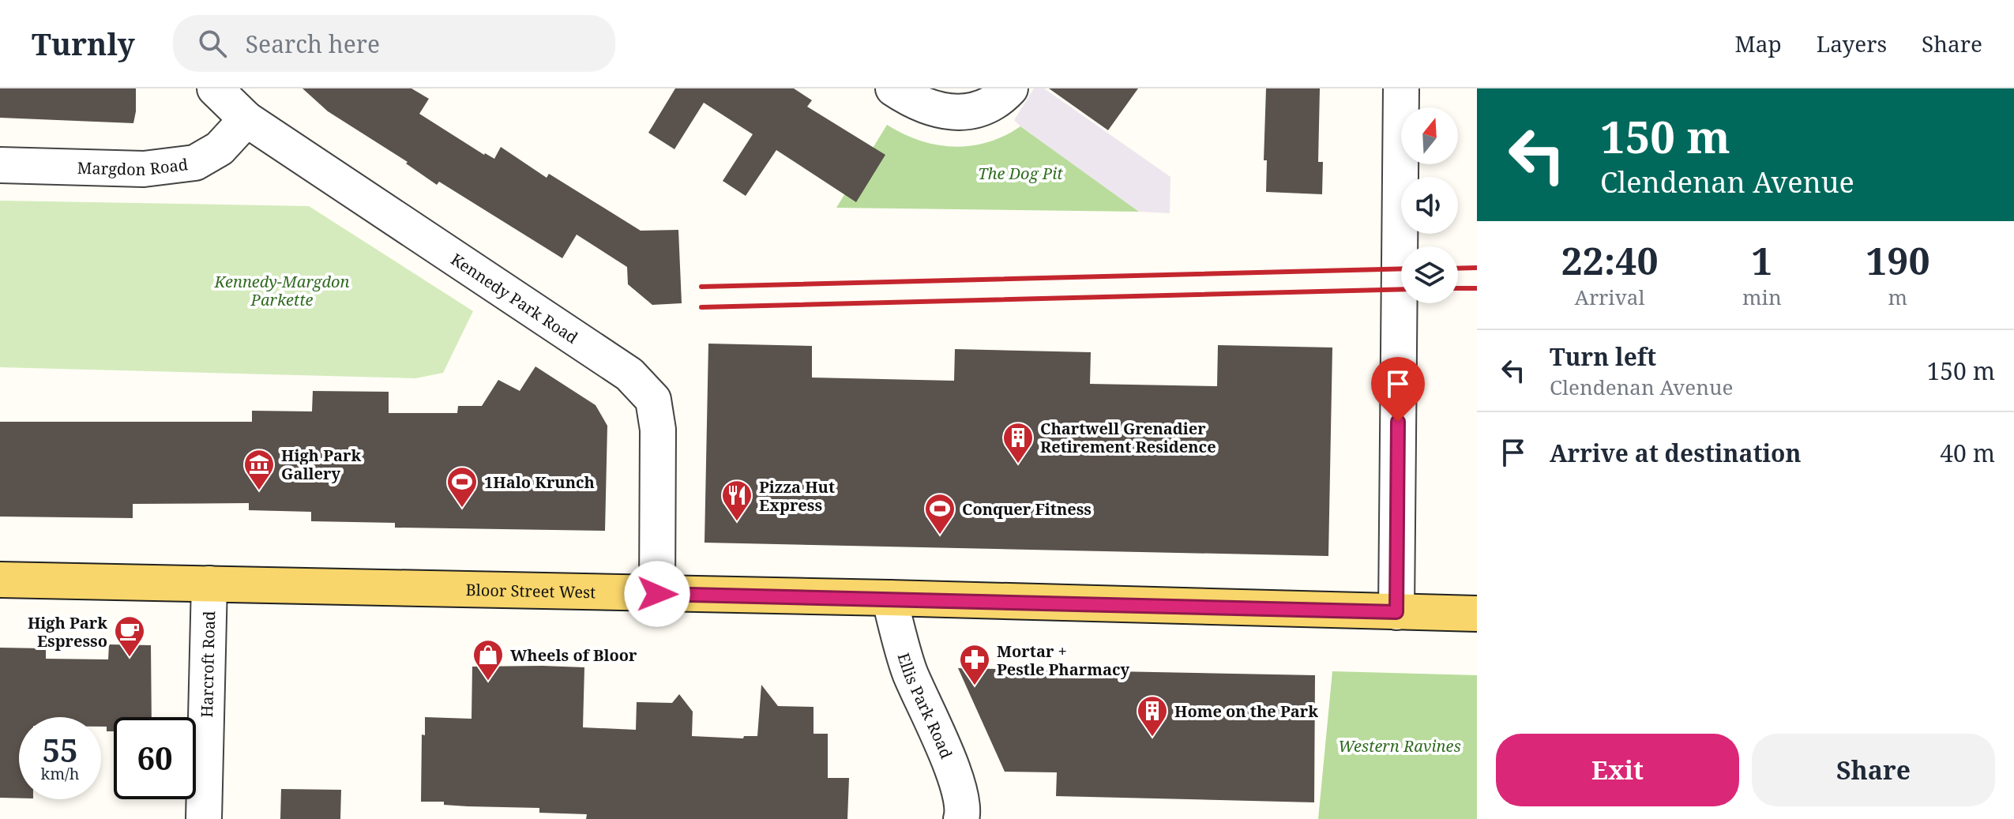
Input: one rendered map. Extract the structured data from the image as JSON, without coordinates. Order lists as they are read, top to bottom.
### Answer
{
  "streets": {
    "main road": ["Bloor Street West"],
    "street": [
      "Margdon Road",
      "Kennedy Park Road",
      "Harcroft Road",
      "Ellis Park Road"
    ]
  },
  "crossings": [
    ["Margdon Road", "Kennedy Park Road"],
    ["Kennedy Park Road", "Bloor Street West"],
    ["Bloor Street West", "Harcroft Road"],
    ["Bloor Street West", "Ellis Park Road"]
  ],
  "parks": ["The Dog Pit", "Kennedy-Margdon Parkette", "Western Ravines"],
  "places": {
    "building": ["Chartwell Grenadier Retirement Residence", "Home on the Park"],
    "museum": ["High Park Gallery"],
    "sports": ["1Halo Krunch", "Conquer Fitness"],
    "restaurant": ["Pizza Hut Express"],
    "cafe": ["High Park Espresso"],
    "shop": ["Wheels of Bloor"],
    "pharmacy": ["Mortar + Pestle Pharmacy"]
  },
  "north": "top",
  "page": {
    "header": "Turnly",
    "search": "Search here",
    "nav": ["Map", "Layers", "Share"],
    "turn": ["150 m", "Clendenan Avenue"],
    "eta": [
      "22:40",
      "Arrival",
      "1",
      "min",
      "190",
      "m"
    ],
    "list": [
      {
        "name": "Turn left",
        "note": "Clendenan Avenue",
        "value": "150 m"
      },
      {
        "name": "Arrive at destination",
        "value": "40 m"
      }
    ],
    "speed": "55 km/h",
    "limit": "60",
    "buttons": ["Exit", "Share"]
  }
}
